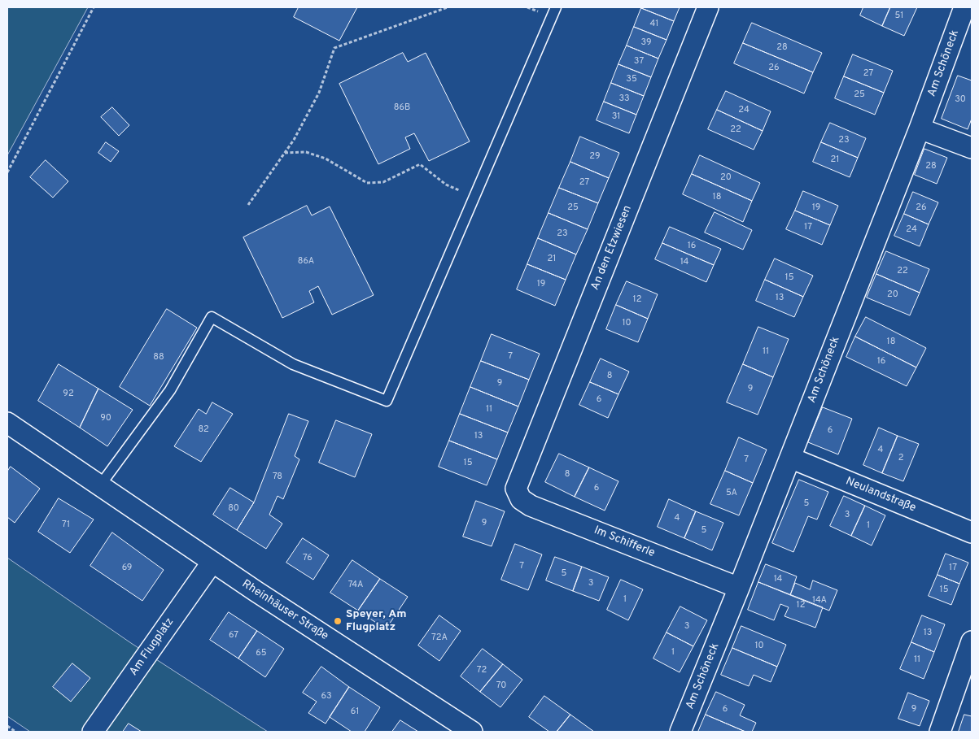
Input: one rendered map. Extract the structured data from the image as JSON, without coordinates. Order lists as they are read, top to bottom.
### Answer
{
  "streets": {
    "street": [
      "Am Schöneck",
      "An den Etzwiesen",
      "Neulandstraße",
      "Im Schifferle",
      "Rheinhäuser Straße",
      "Am Flugplatz"
    ]
  },
  "crossings": [
    ["Am Schöneck", "Neulandstraße"],
    ["Am Schöneck", "Im Schifferle"],
    ["An den Etzwiesen", "Im Schifferle"],
    ["Rheinhäuser Straße", "Am Flugplatz"]
  ],
  "places": ["Speyer, Am Flugplatz"],
  "house_numbers": [
    "51",
    "41",
    "39",
    "28",
    "37",
    "26",
    "27",
    "35",
    "25",
    "33",
    "30",
    "86B",
    "24",
    "31",
    "22",
    "23",
    "29",
    "21",
    "28",
    "20",
    "27",
    "18",
    "25",
    "19",
    "26",
    "17",
    "24",
    "23",
    "16",
    "21",
    "86A",
    "14",
    "22",
    "15",
    "19",
    "20",
    "13",
    "12",
    "10",
    "18",
    "11",
    "7",
    "88",
    "16",
    "8",
    "9",
    "9",
    "92",
    "6",
    "11",
    "90",
    "82",
    "6",
    "13",
    "4",
    "2",
    "7",
    "15",
    "8",
    "78",
    "6",
    "5A",
    "5",
    "80",
    "3",
    "4",
    "9",
    "71",
    "1",
    "5",
    "76",
    "7",
    "69",
    "17",
    "5",
    "14",
    "3",
    "74A",
    "15",
    "1",
    "14A",
    "12",
    "3",
    "13",
    "67",
    "72A",
    "10",
    "1",
    "65",
    "11",
    "72",
    "70",
    "63",
    "6",
    "9",
    "61"
  ]
}
